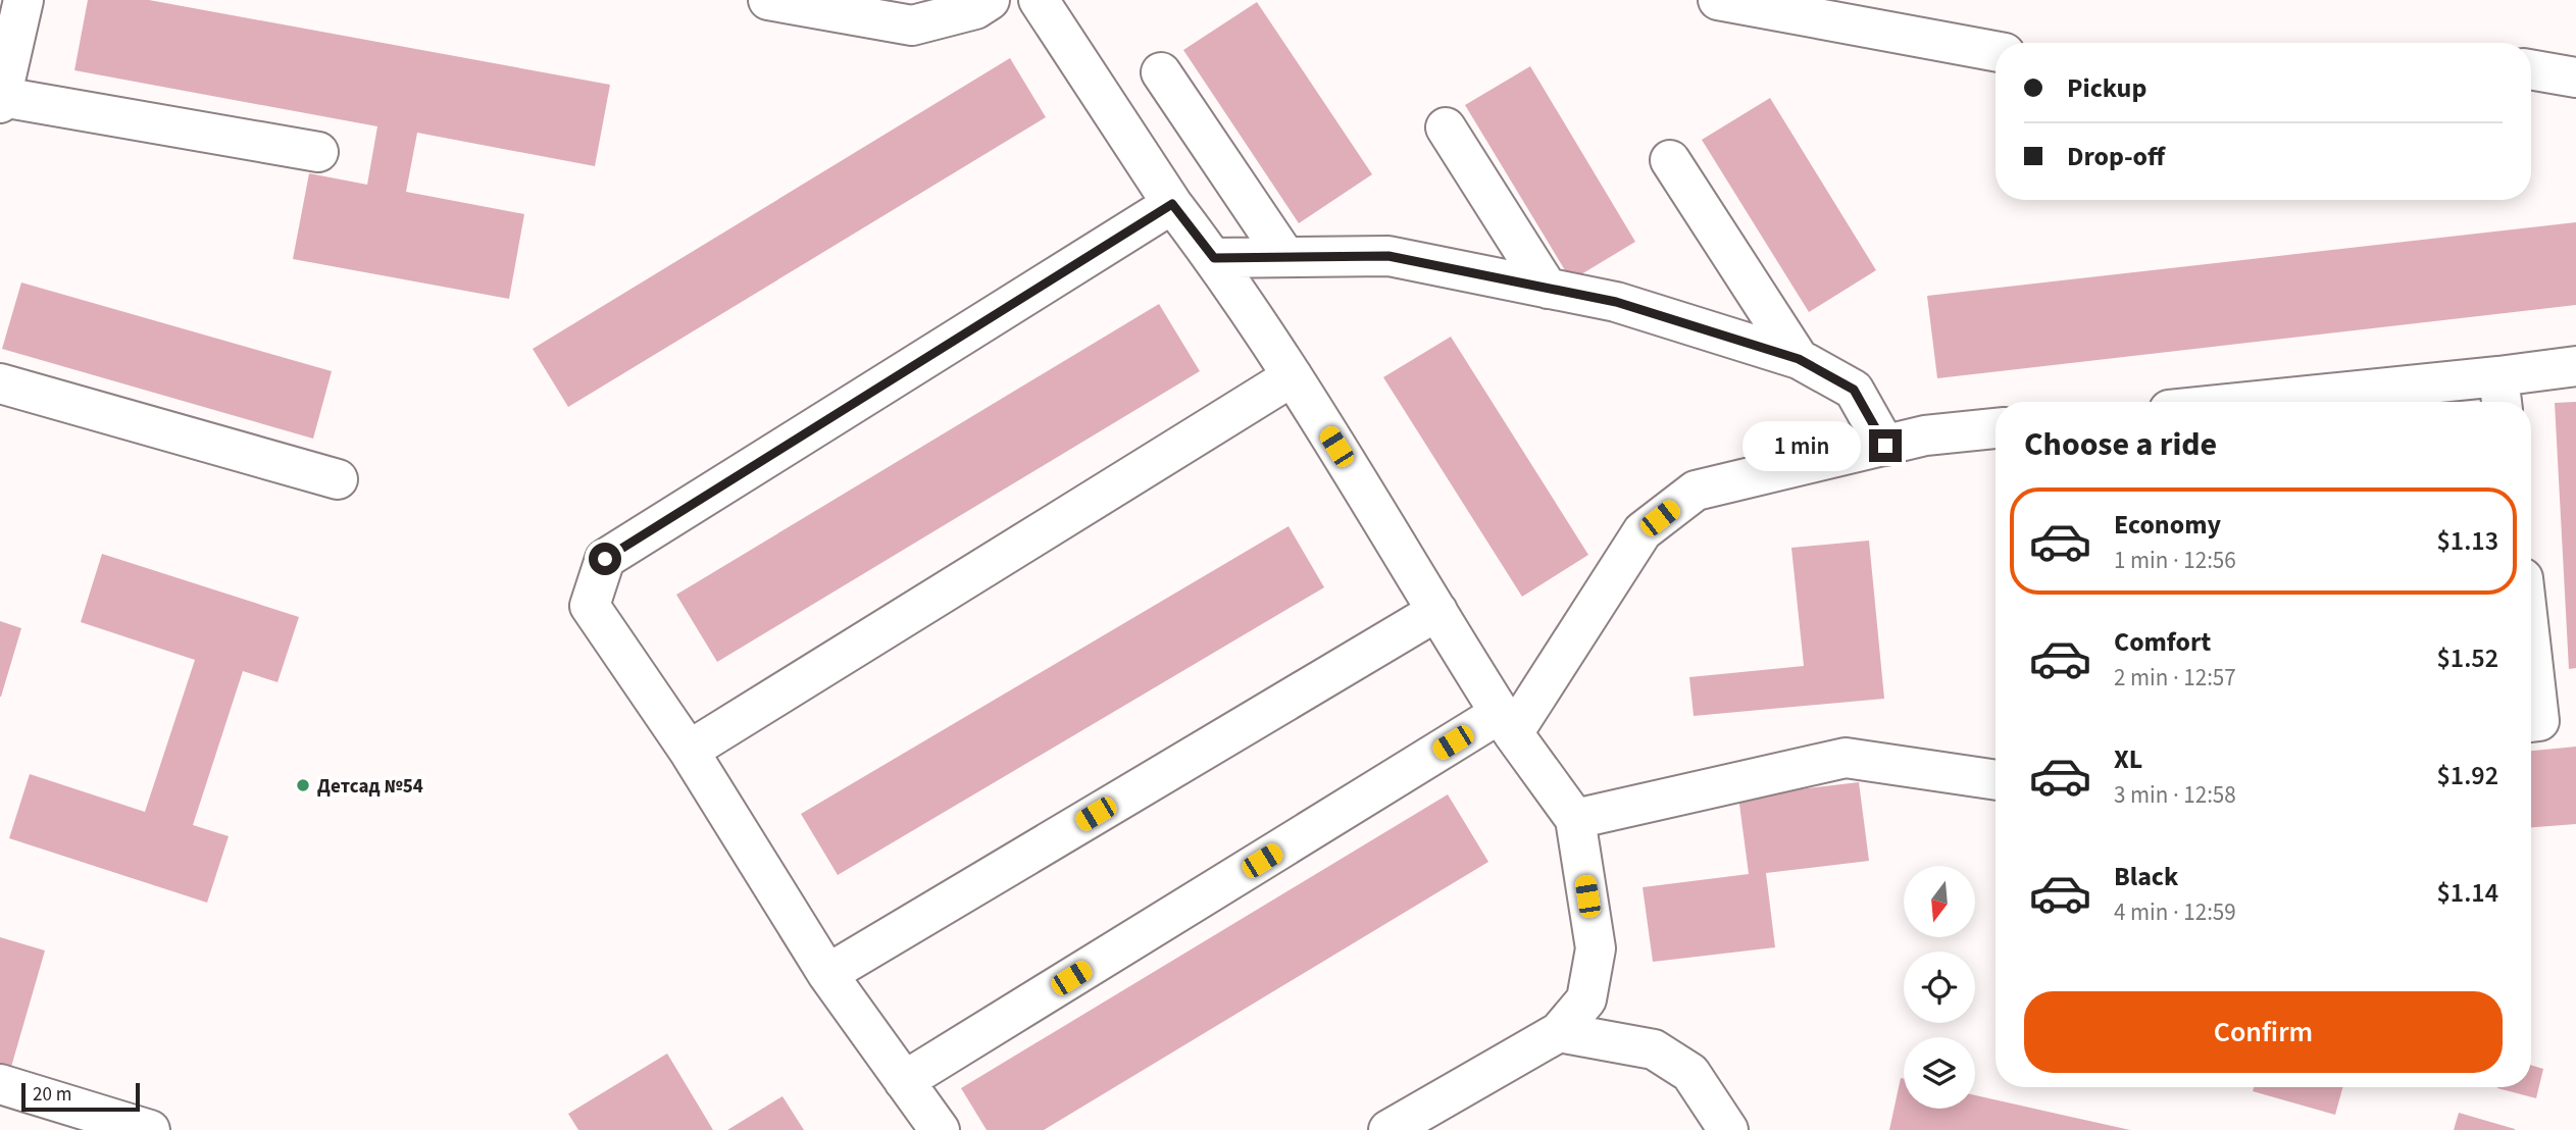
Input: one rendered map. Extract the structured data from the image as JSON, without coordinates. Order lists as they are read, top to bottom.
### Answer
{
  "places": ["Детсад №54"],
  "scale_bar": "20 m",
  "north": "bottom",
  "page": {
    "banner": ["Pickup", "Drop-off"],
    "heading": "Choose a ride",
    "bubble": "1 min",
    "list": [
      {
        "name": "Economy",
        "note": "1 min · 12:56",
        "value": "$1.13"
      },
      {
        "name": "Comfort",
        "note": "2 min · 12:57",
        "value": "$1.52"
      },
      {
        "name": "XL",
        "note": "3 min · 12:58",
        "value": "$1.92"
      },
      {
        "name": "Black",
        "note": "4 min · 12:59",
        "value": "$1.14"
      }
    ],
    "buttons": "Confirm",
    "scale": "20 m"
  }
}
